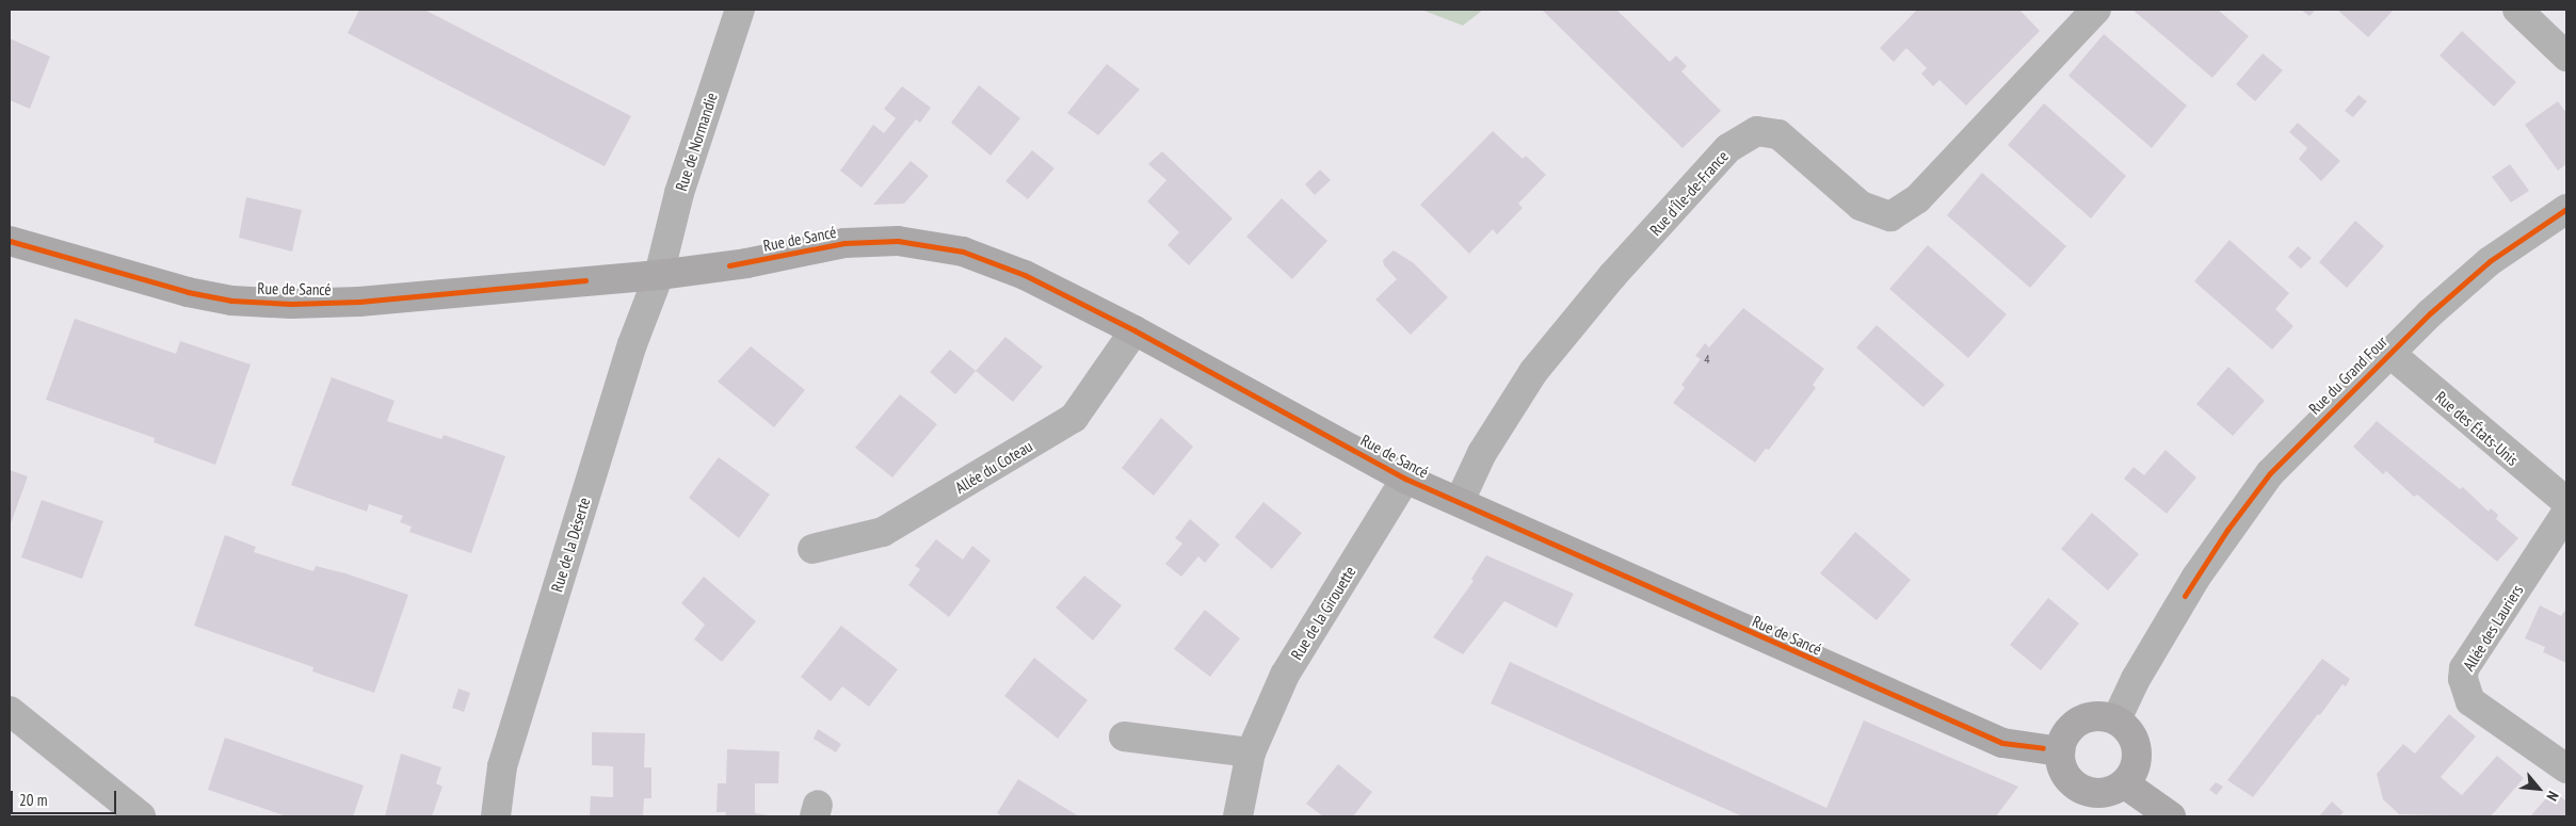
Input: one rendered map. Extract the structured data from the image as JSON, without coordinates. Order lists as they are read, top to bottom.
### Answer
{
  "streets": {
    "street": [
      "Rue de Normandie",
      "Rue d'Île-de-France",
      "Rue de Sancé",
      "Rue du Grand Four",
      "Rue des États-Unis",
      "Allée du Coteau",
      "Rue de la Déserte",
      "Rue de la Girouette",
      "Allée des Lauriers"
    ]
  },
  "crossings": [
    ["Rue de Normandie", "Rue de Sancé"],
    ["Rue de Normandie", "Rue de la Déserte"],
    ["Rue d'Île-de-France", "Rue de Sancé"],
    ["Rue de Sancé", "Rue du Grand Four"],
    ["Rue de Sancé", "Allée du Coteau"],
    ["Rue de Sancé", "Rue de la Déserte"],
    ["Rue de Sancé", "Rue de la Girouette"],
    ["Rue du Grand Four", "Rue des États-Unis"]
  ],
  "house_numbers": ["4"],
  "scale_bar": "20 m",
  "north": "bottom right"
}
